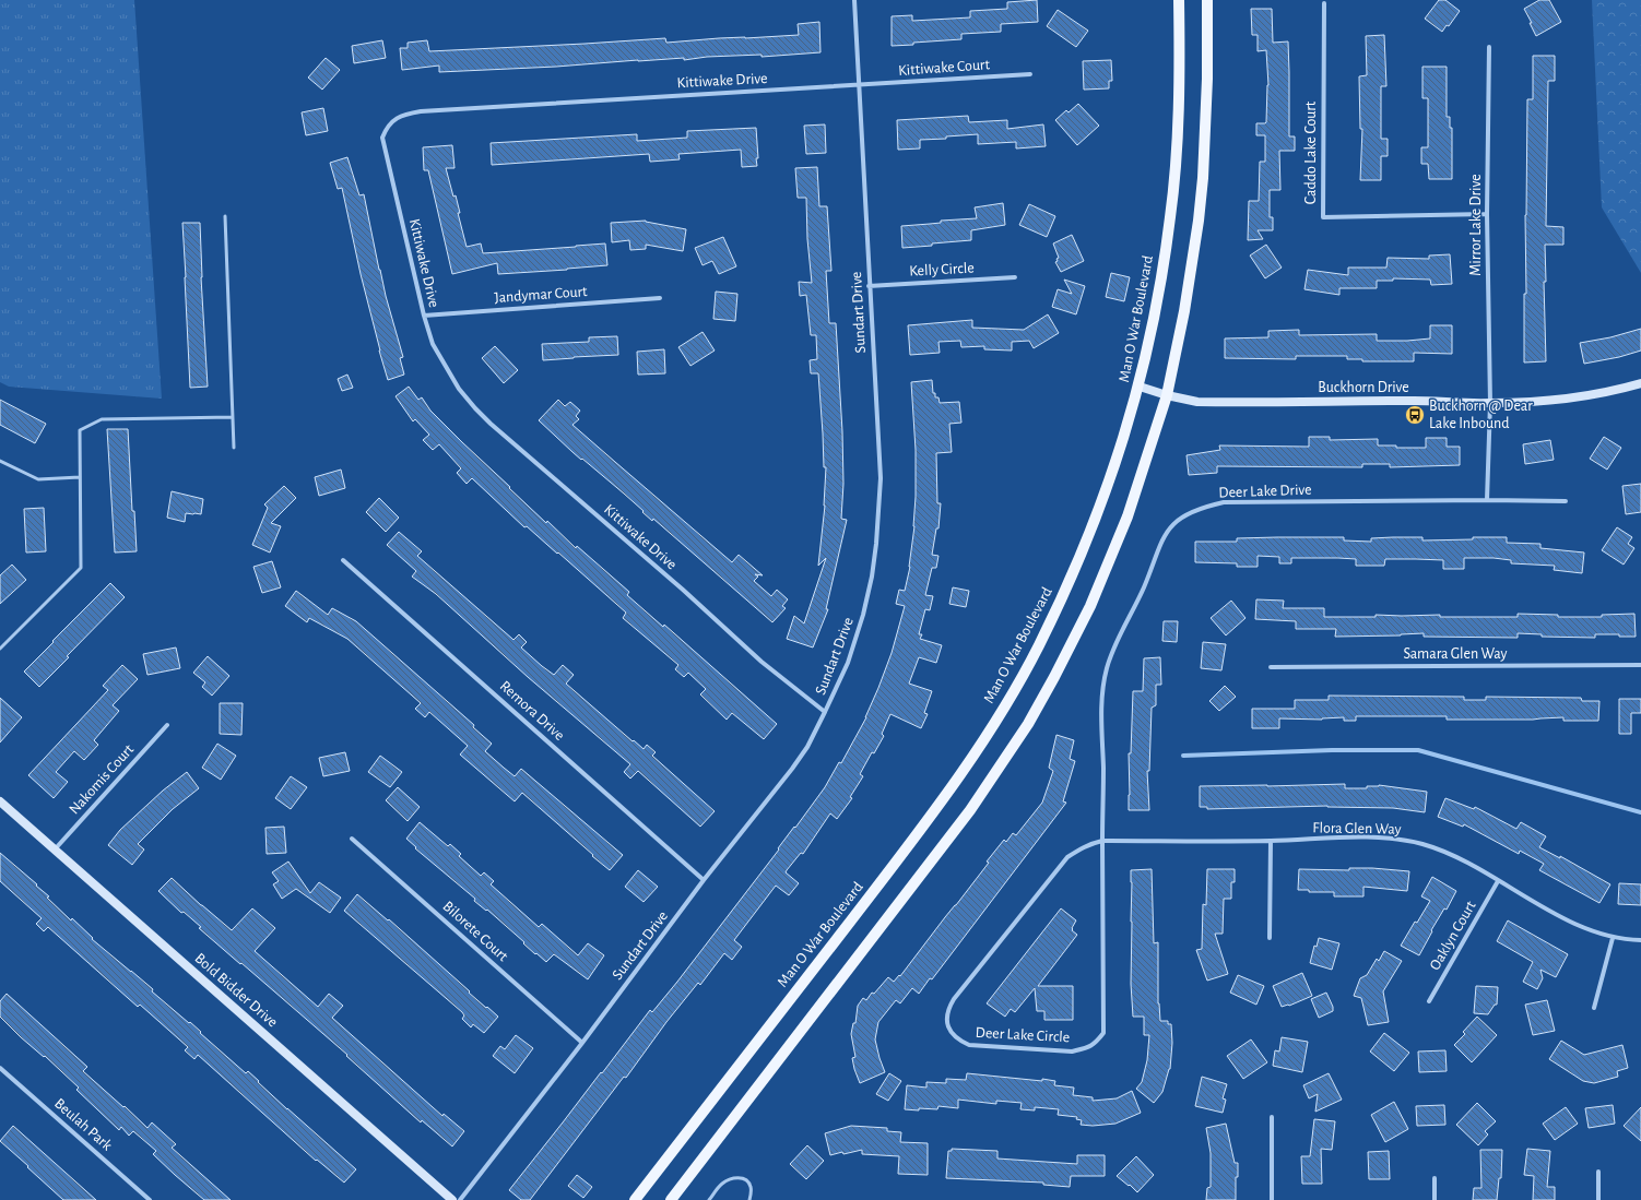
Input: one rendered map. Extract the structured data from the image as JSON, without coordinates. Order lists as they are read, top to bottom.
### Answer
{
  "streets": {
    "main road": ["Man O War Boulevard"],
    "street": [
      "Kittiwake Court",
      "Kittiwake Drive",
      "Caddo Lake Court",
      "Mirror Lake Drive",
      "Kelly Circle",
      "Jandymar Court",
      "Sundart Drive",
      "Buckhorn Drive",
      "Deer Lake Drive",
      "Samara Glen Way",
      "Remora Drive",
      "Nakomis Court",
      "Flora Glen Way",
      "Bilorete Court",
      "Oaklyn Court",
      "Bold Bidder Drive",
      "Deer Lake Circle",
      "Beulah Park"
    ]
  },
  "crossings": [
    ["Kittiwake Court", "Kittiwake Drive"],
    ["Kittiwake Court", "Sundart Drive"],
    ["Kittiwake Drive", "Jandymar Court"],
    ["Kittiwake Drive", "Sundart Drive"],
    ["Caddo Lake Court", "Mirror Lake Drive"],
    ["Mirror Lake Drive", "Buckhorn Drive"],
    ["Mirror Lake Drive", "Deer Lake Drive"],
    ["Kelly Circle", "Sundart Drive"],
    ["Sundart Drive", "Remora Drive"],
    ["Sundart Drive", "Bilorete Court"],
    ["Man O War Boulevard", "Buckhorn Drive"],
    ["Deer Lake Drive", "Flora Glen Way"],
    ["Deer Lake Drive", "Deer Lake Circle"],
    ["Nakomis Court", "Bold Bidder Drive"],
    ["Flora Glen Way", "Oaklyn Court"],
    ["Flora Glen Way", "Deer Lake Circle"]
  ],
  "places": {
    "bus stop": ["Buckhorn @ Dear Lake Inbound"]
  }
}
